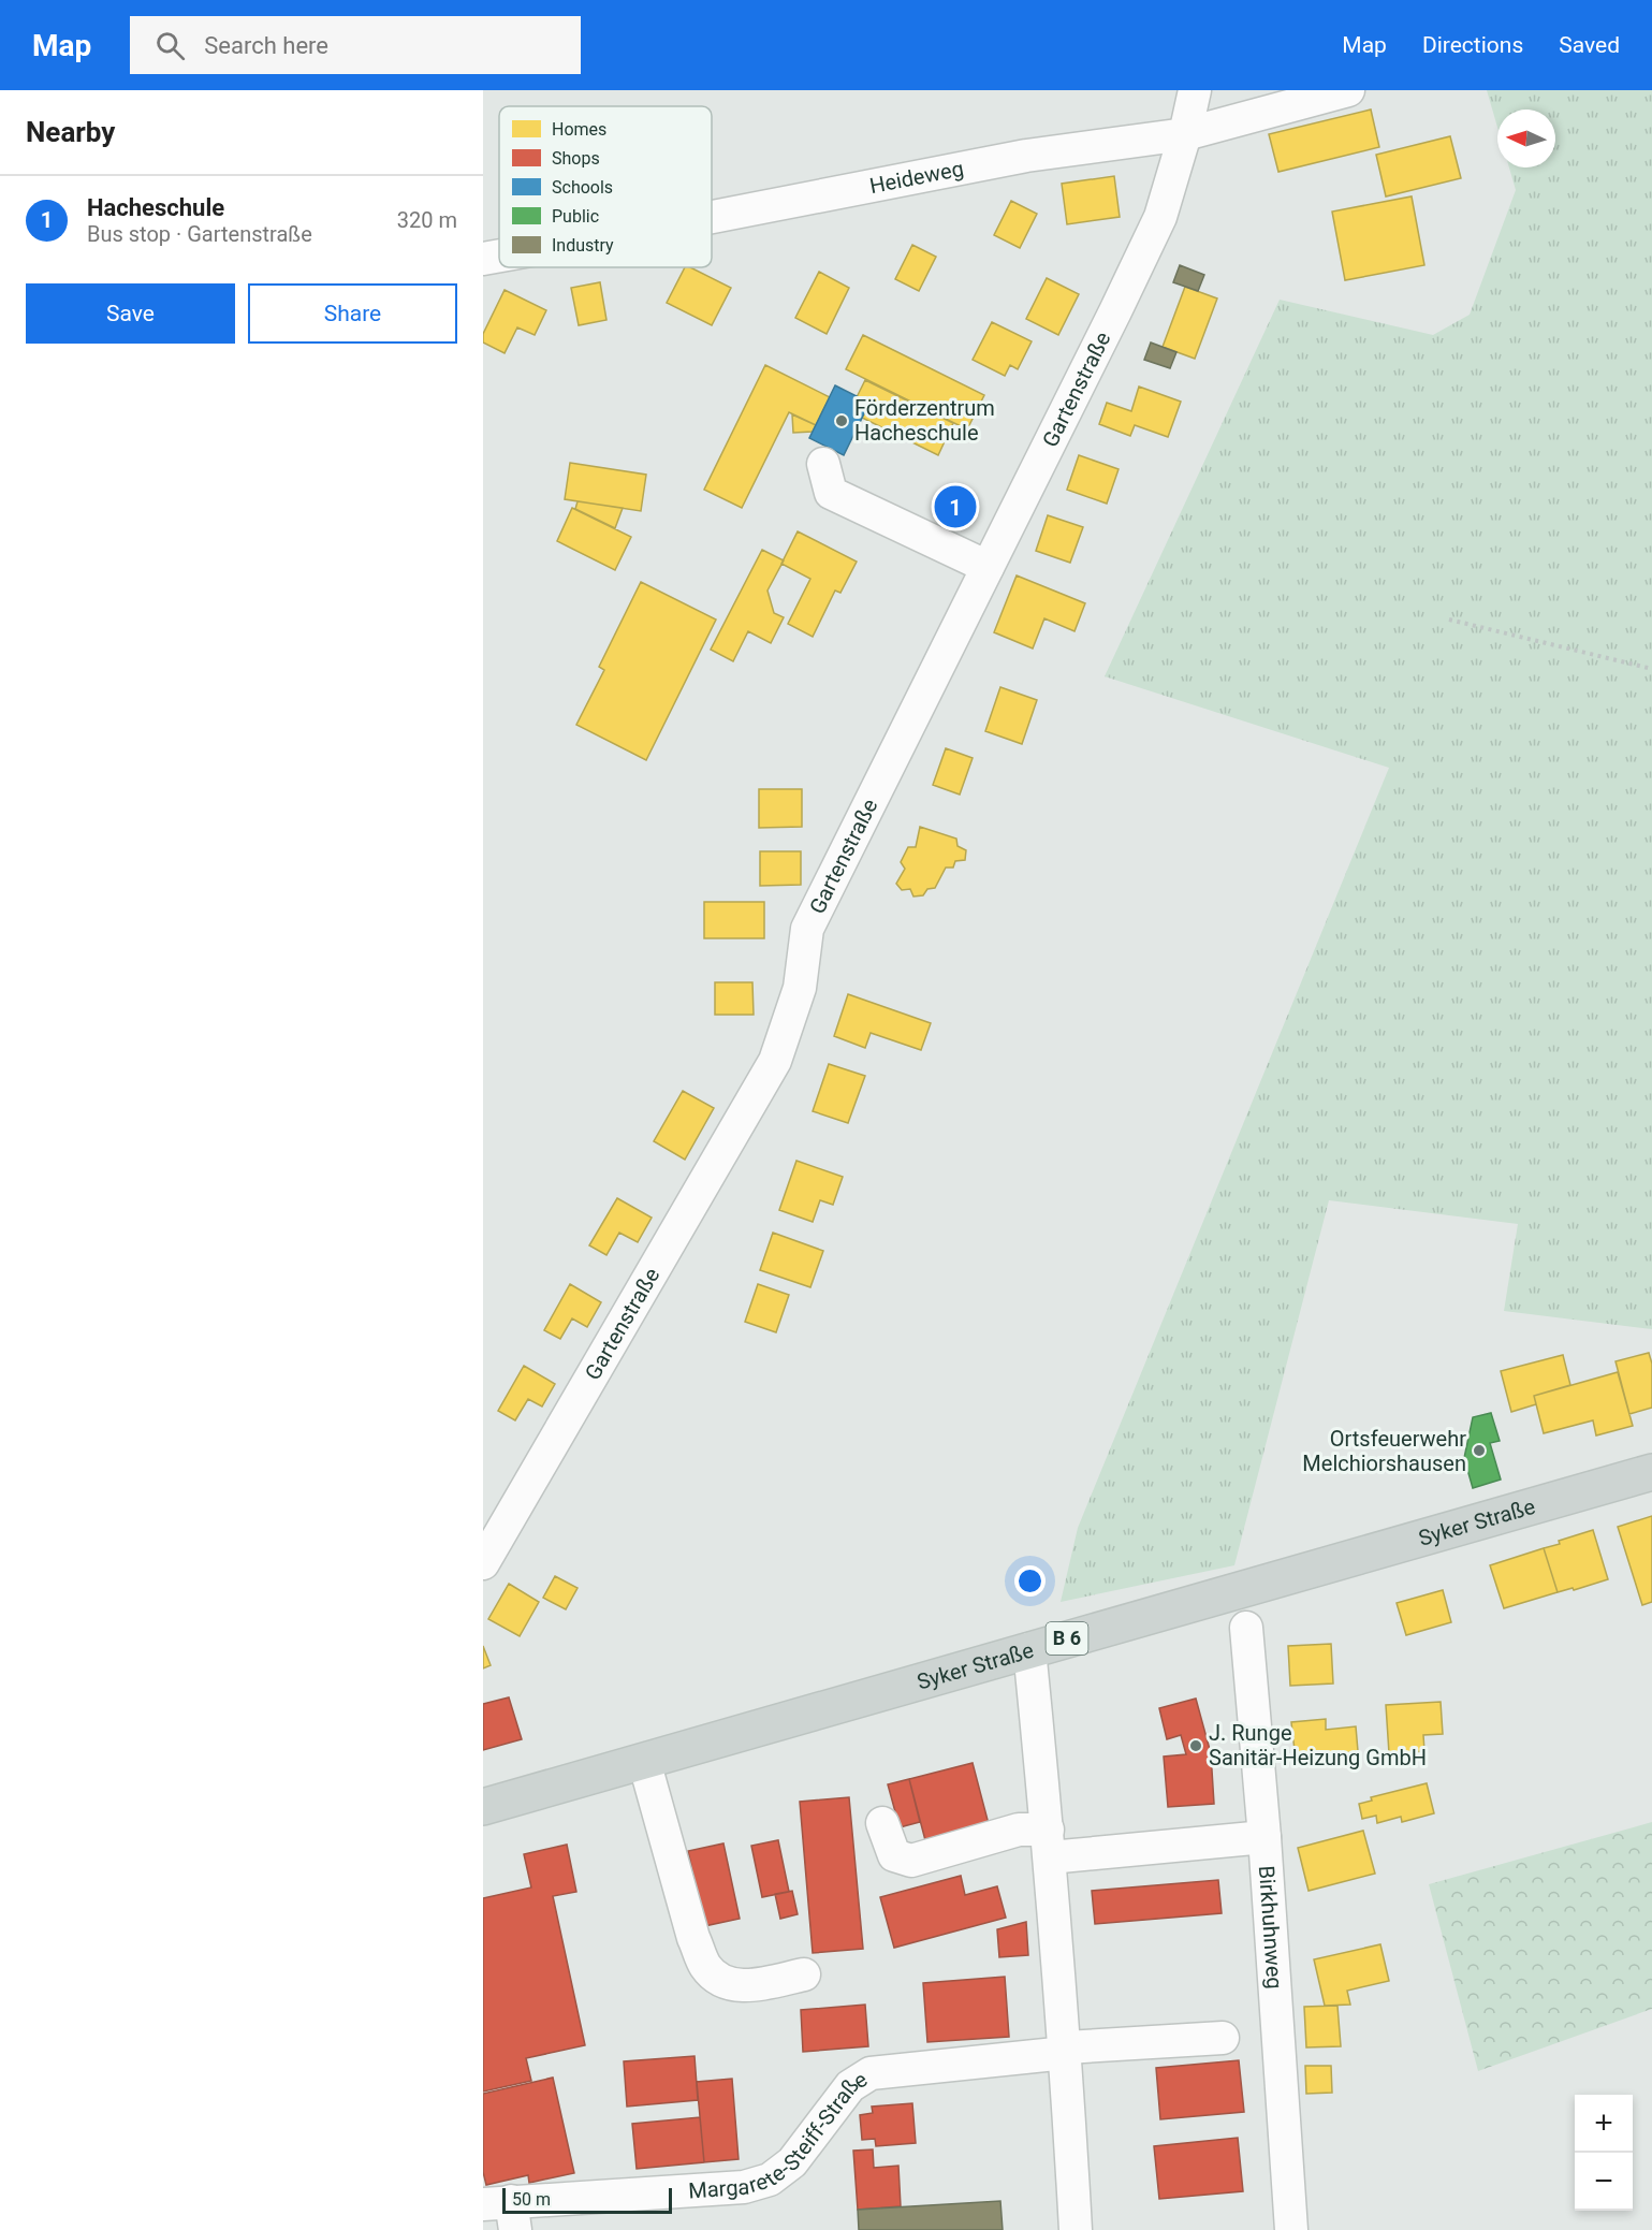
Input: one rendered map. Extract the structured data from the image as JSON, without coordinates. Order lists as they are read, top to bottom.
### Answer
{
  "streets": {
    "main road": ["Syker Straße", "B 6"],
    "street": [
      "Heideweg",
      "Gartenstraße",
      "Birkhuhnweg",
      "Margarete-Steiff-Straße"
    ]
  },
  "crossings": [
    ["Heideweg", "Gartenstraße"]
  ],
  "places": ["Förderzentrum Hacheschule", "Ortsfeuerwehr Melchiorshausen", "J. Runge Sanitär-Heizung GmbH"],
  "legend": [
    "Homes",
    "Shops",
    "Schools",
    "Public",
    "Industry"
  ],
  "scale_bar": "50 m",
  "north": "left",
  "page": {
    "header": "Map",
    "search": "Search here",
    "nav": ["Map", "Directions", "Saved"],
    "heading": "Nearby",
    "list": [
      {
        "mark": "1",
        "name": "Hacheschule",
        "note": "Bus stop · Gartenstraße",
        "value": "320 m"
      }
    ],
    "buttons": ["Save", "Share"],
    "pins": "1",
    "map_buttons": ["+", "−"],
    "scale": "50 m"
  }
}
